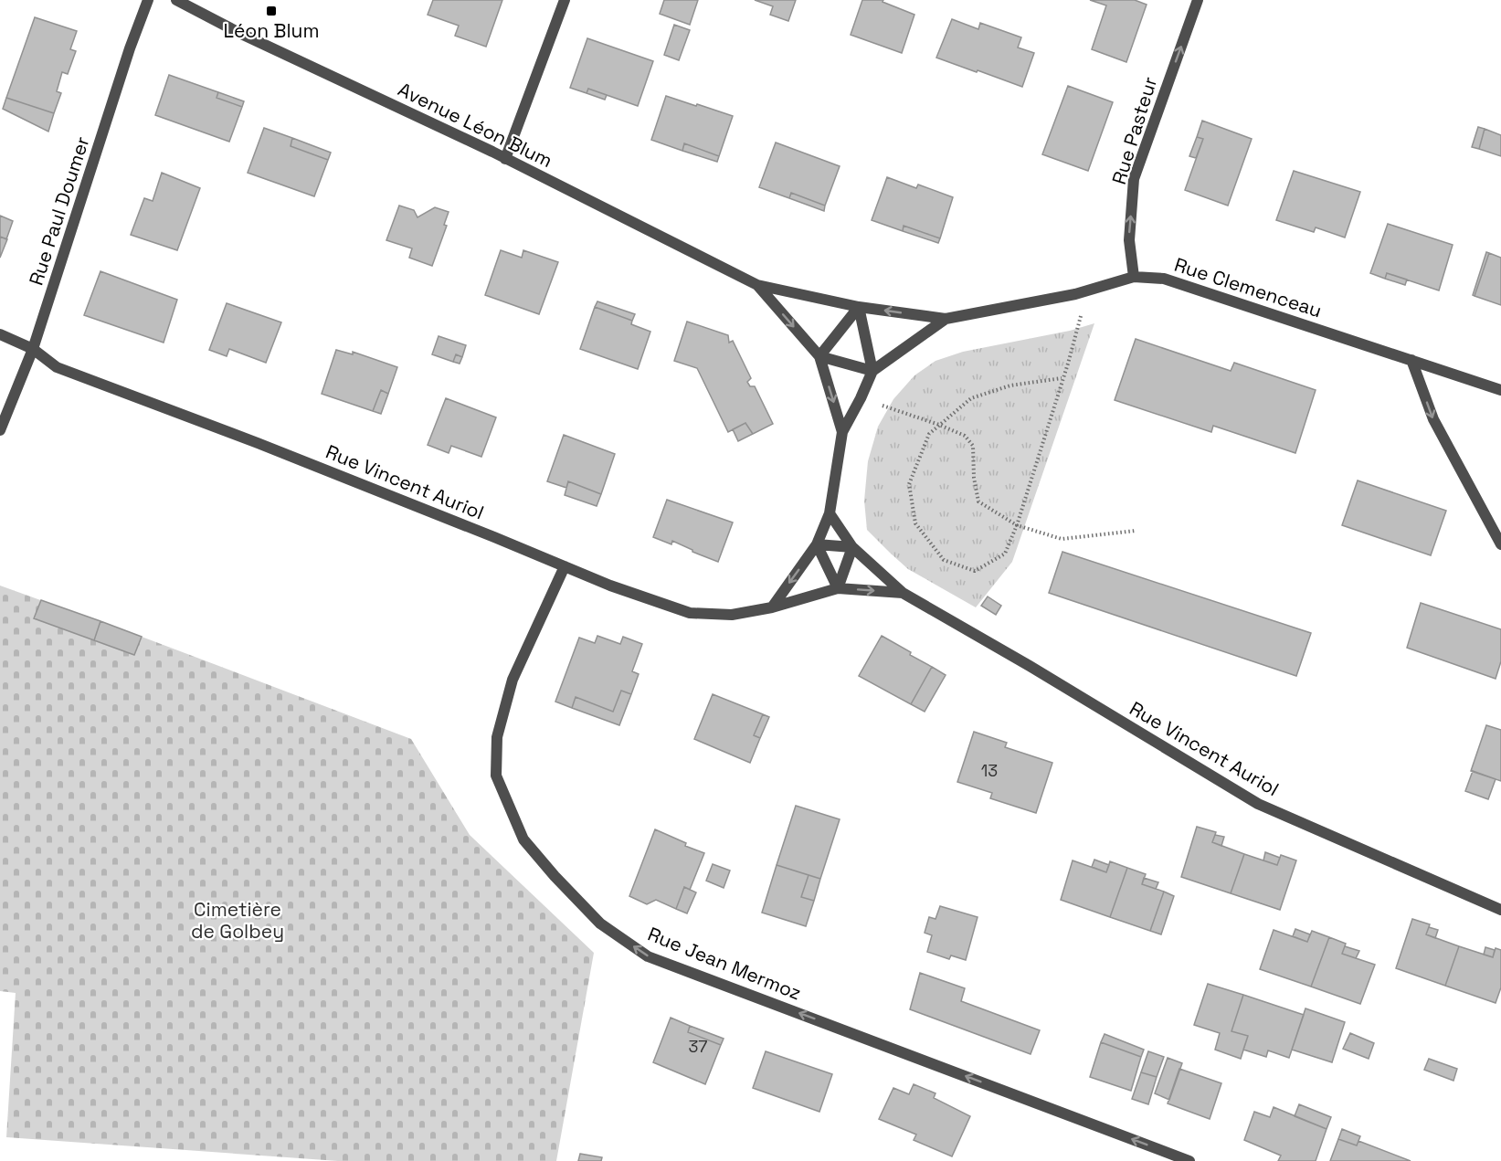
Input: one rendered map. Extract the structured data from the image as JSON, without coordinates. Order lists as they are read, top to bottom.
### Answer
{
  "streets": {
    "street": [
      "Avenue Léon Blum",
      "Rue Pasteur",
      "Rue Paul Doumer",
      "Rue Clemenceau",
      "Rue Vincent Auriol",
      "Rue Jean Mermoz"
    ]
  },
  "crossings": [
    ["Avenue Léon Blum", "Rue Clemenceau"],
    ["Rue Pasteur", "Rue Clemenceau"],
    ["Rue Paul Doumer", "Rue Vincent Auriol"],
    ["Rue Vincent Auriol", "Rue Jean Mermoz"]
  ],
  "one_way": ["Rue Pasteur", "Rue Jean Mermoz"],
  "parks": ["Cimetière de Golbey"],
  "places": {
    "transit": ["Léon Blum"]
  },
  "house_numbers": ["13", "37"]
}
